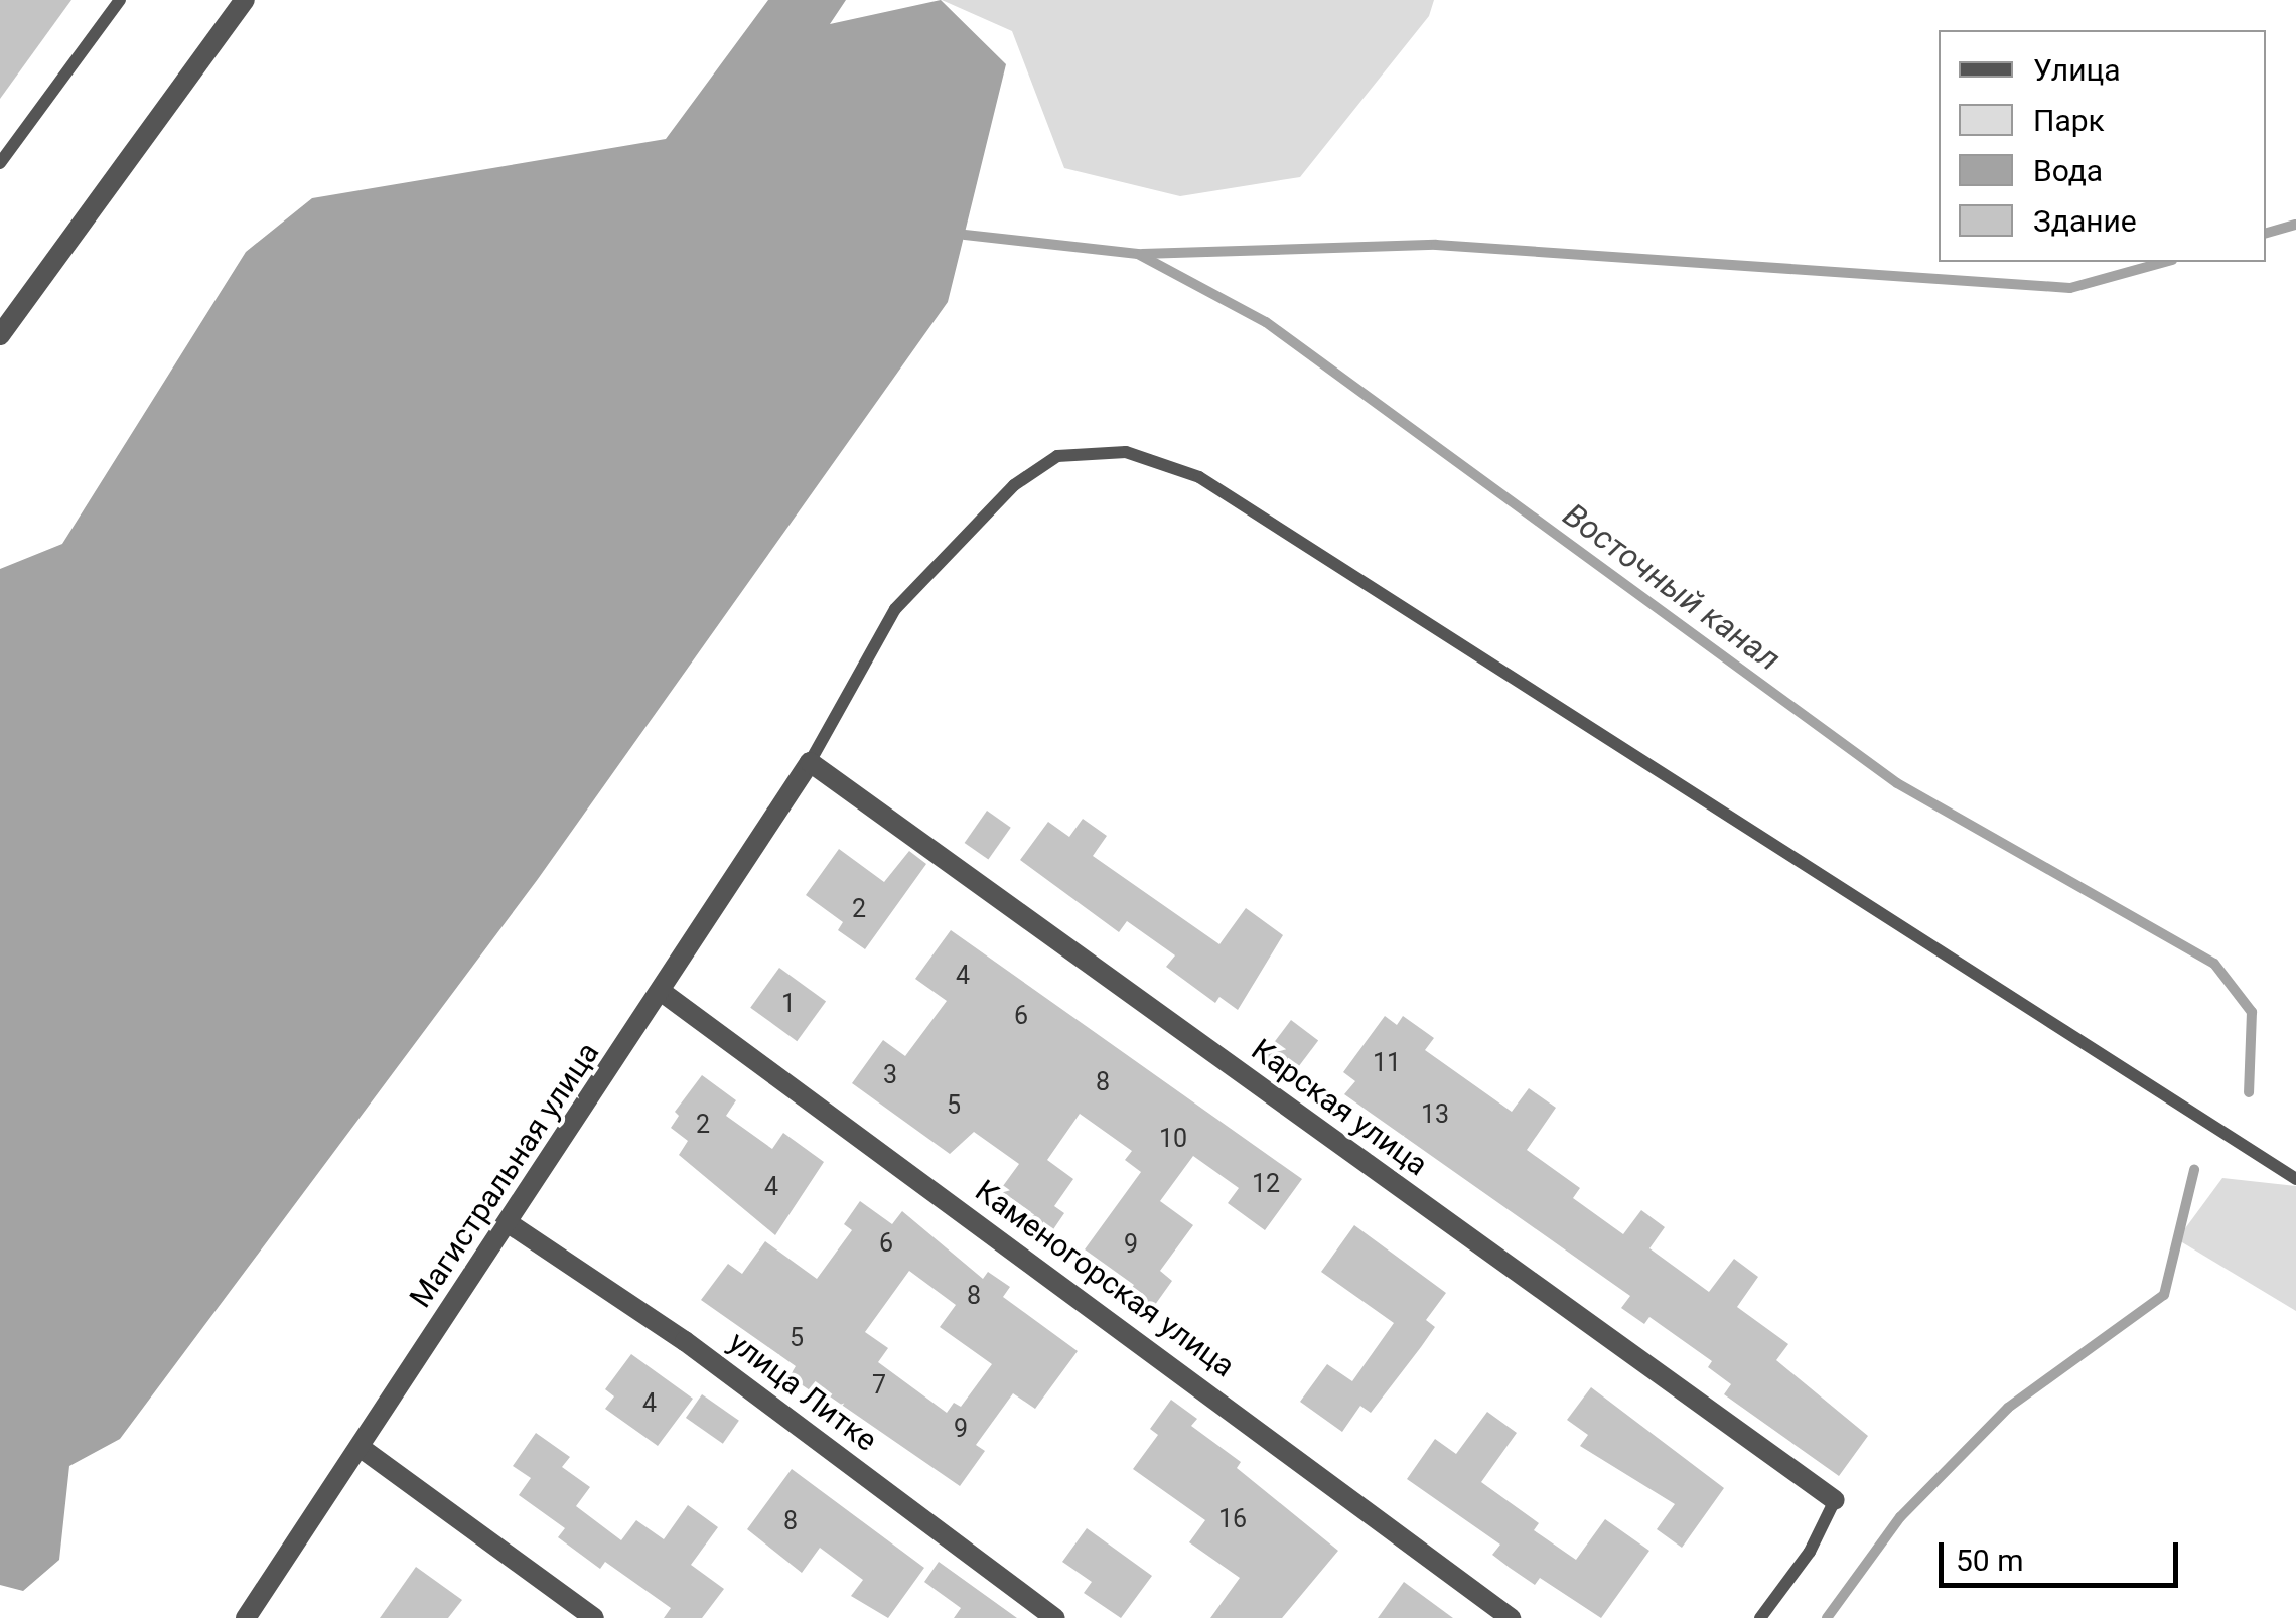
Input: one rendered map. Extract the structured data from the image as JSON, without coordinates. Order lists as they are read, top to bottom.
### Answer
{
  "streets": {
    "street": [
      "Карская улица",
      "Магистральная улица",
      "Каменогорская улица",
      "улица Литке"
    ]
  },
  "crossings": [
    ["Карская улица", "Магистральная улица"],
    ["Магистральная улица", "Каменогорская улица"],
    ["Магистральная улица", "улица Литке"]
  ],
  "water": ["Восточный канал"],
  "house_numbers": [
    "2",
    "4",
    "1",
    "6",
    "11",
    "3",
    "8",
    "5",
    "13",
    "2",
    "10",
    "12",
    "4",
    "6",
    "9",
    "8",
    "5",
    "7",
    "4",
    "9",
    "16",
    "8"
  ],
  "legend": [
    "Улица",
    "Парк",
    "Вода",
    "Здание"
  ],
  "scale_bar": "50 m"
}
